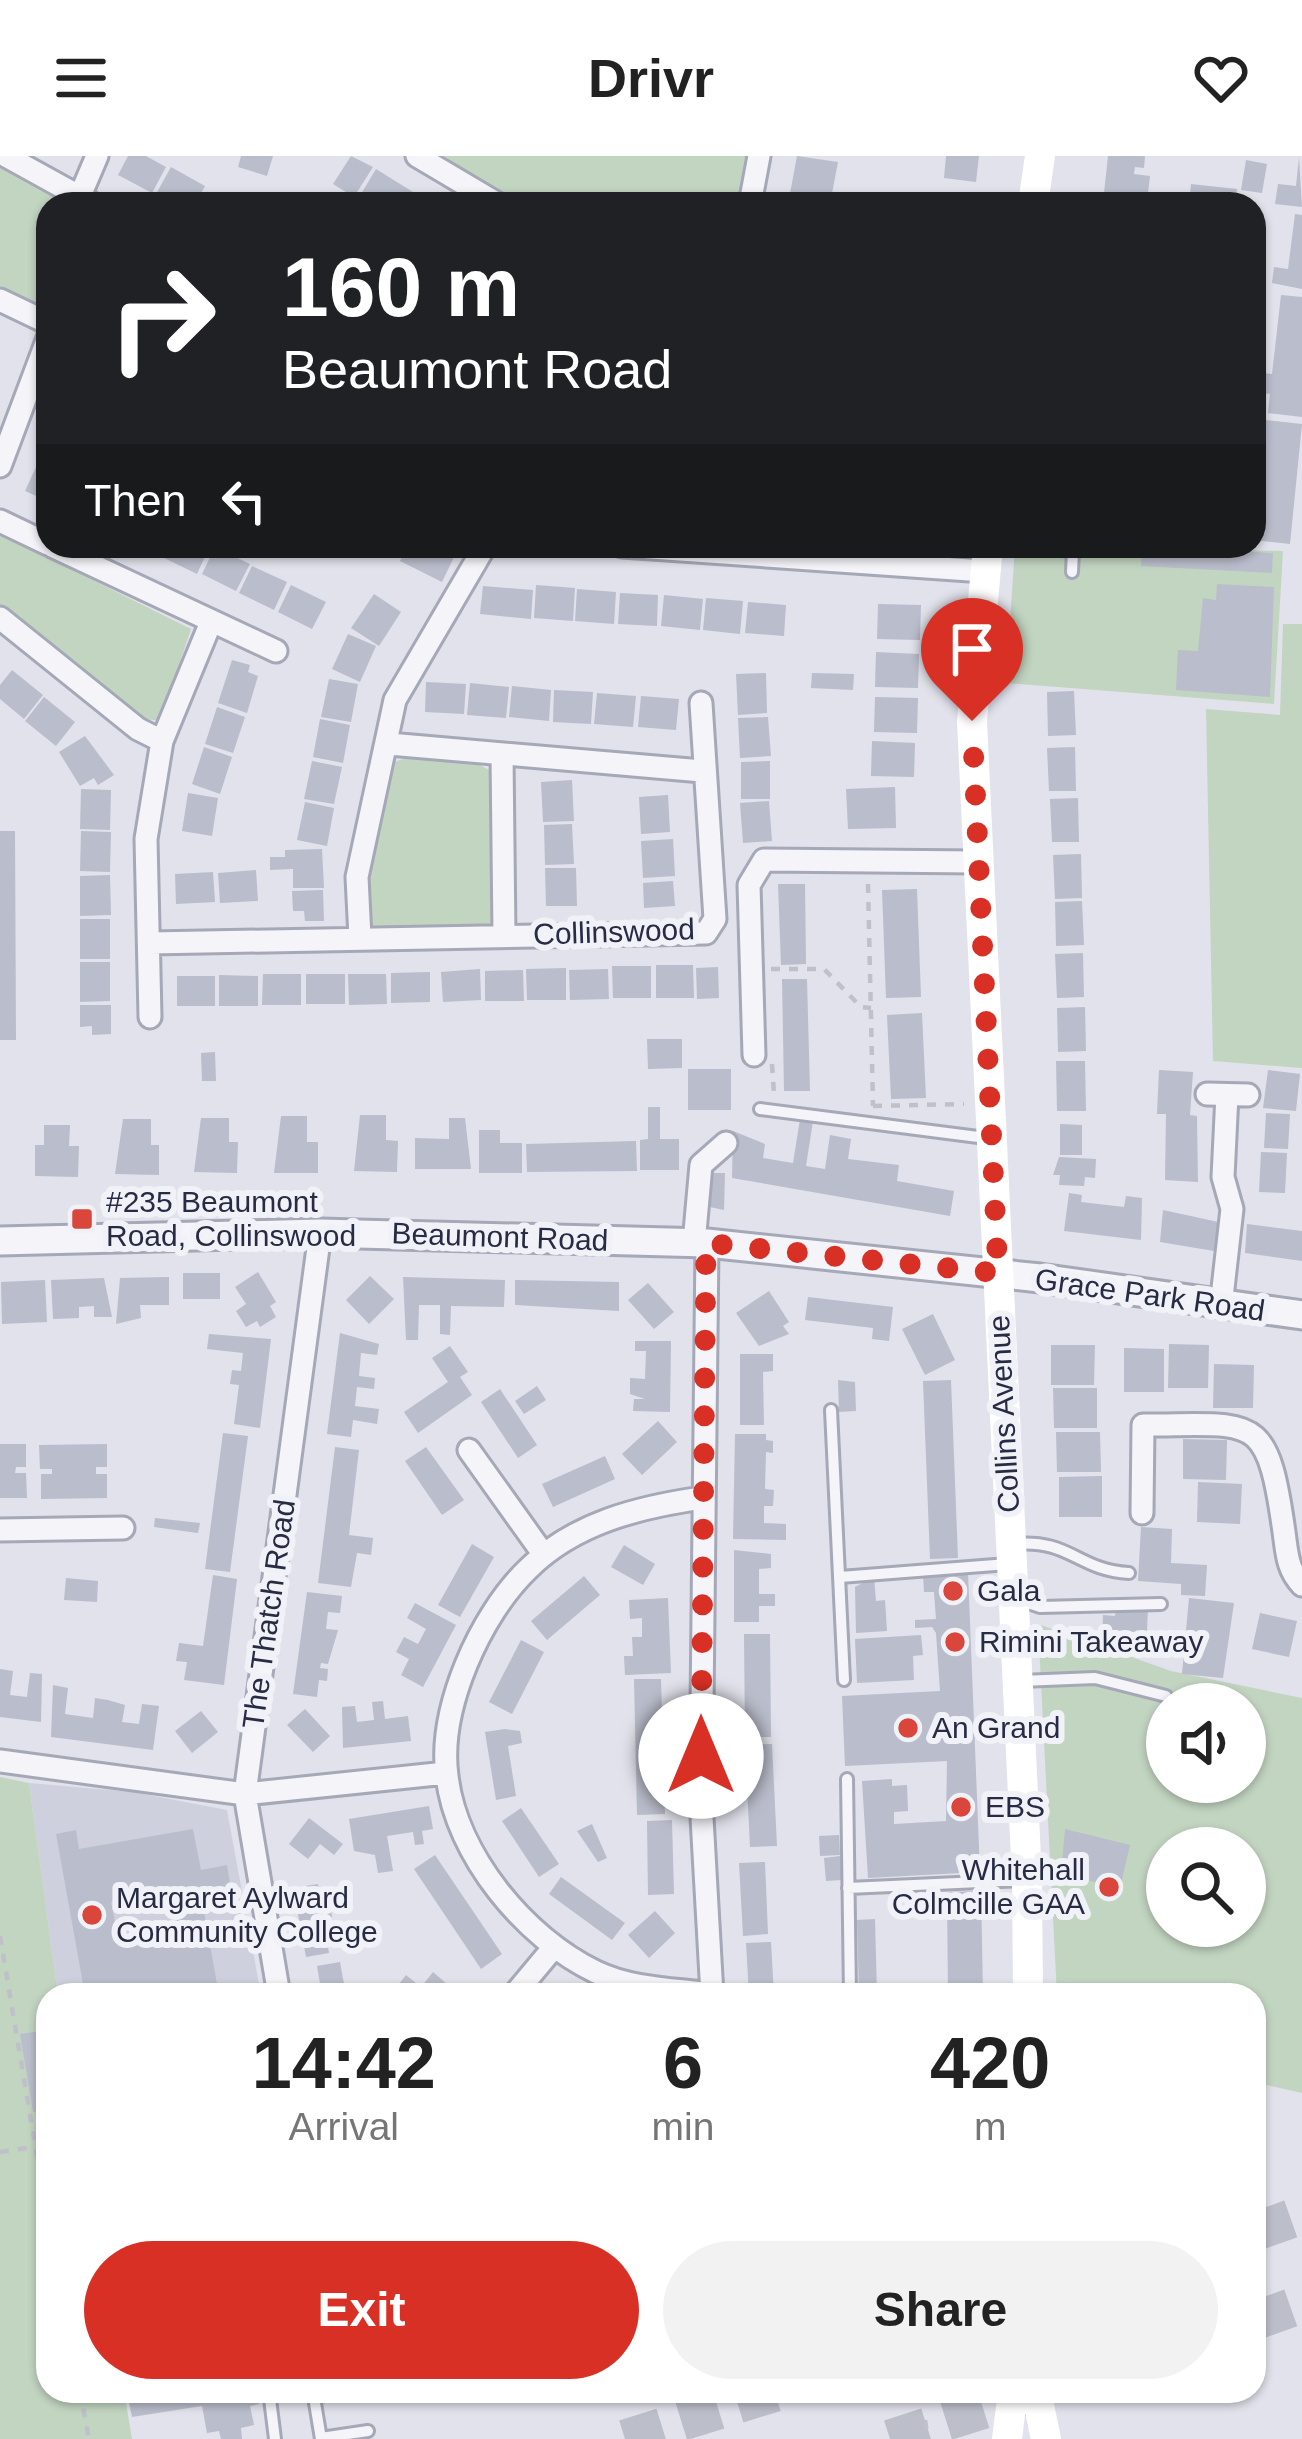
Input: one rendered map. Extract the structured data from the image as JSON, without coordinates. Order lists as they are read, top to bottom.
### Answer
{
  "streets": {
    "main road": ["Collins Avenue"],
    "street": [
      "Collinswood",
      "Beaumont Road",
      "Grace Park Road",
      "The Thatch Road"
    ]
  },
  "crossings": [
    ["Beaumont Road", "Grace Park Road"],
    ["Beaumont Road", "Collins Avenue"],
    ["Beaumont Road", "The Thatch Road"],
    ["Grace Park Road", "Collins Avenue"]
  ],
  "places": {
    "transit": ["#235 Beaumont Road, Collinswood"],
    "other": [
      "Gala",
      "Rimini Takeaway",
      "An Grand",
      "EBS",
      "Whitehall Colmcille GAA",
      "Margaret Aylward Community College"
    ]
  },
  "page": {
    "header": "Drivr",
    "turn": ["160 m", "Beaumont Road"],
    "then": "Then",
    "eta": [
      "14:42",
      "Arrival",
      "6",
      "min",
      "420",
      "m"
    ],
    "buttons": ["Exit", "Share"]
  }
}
